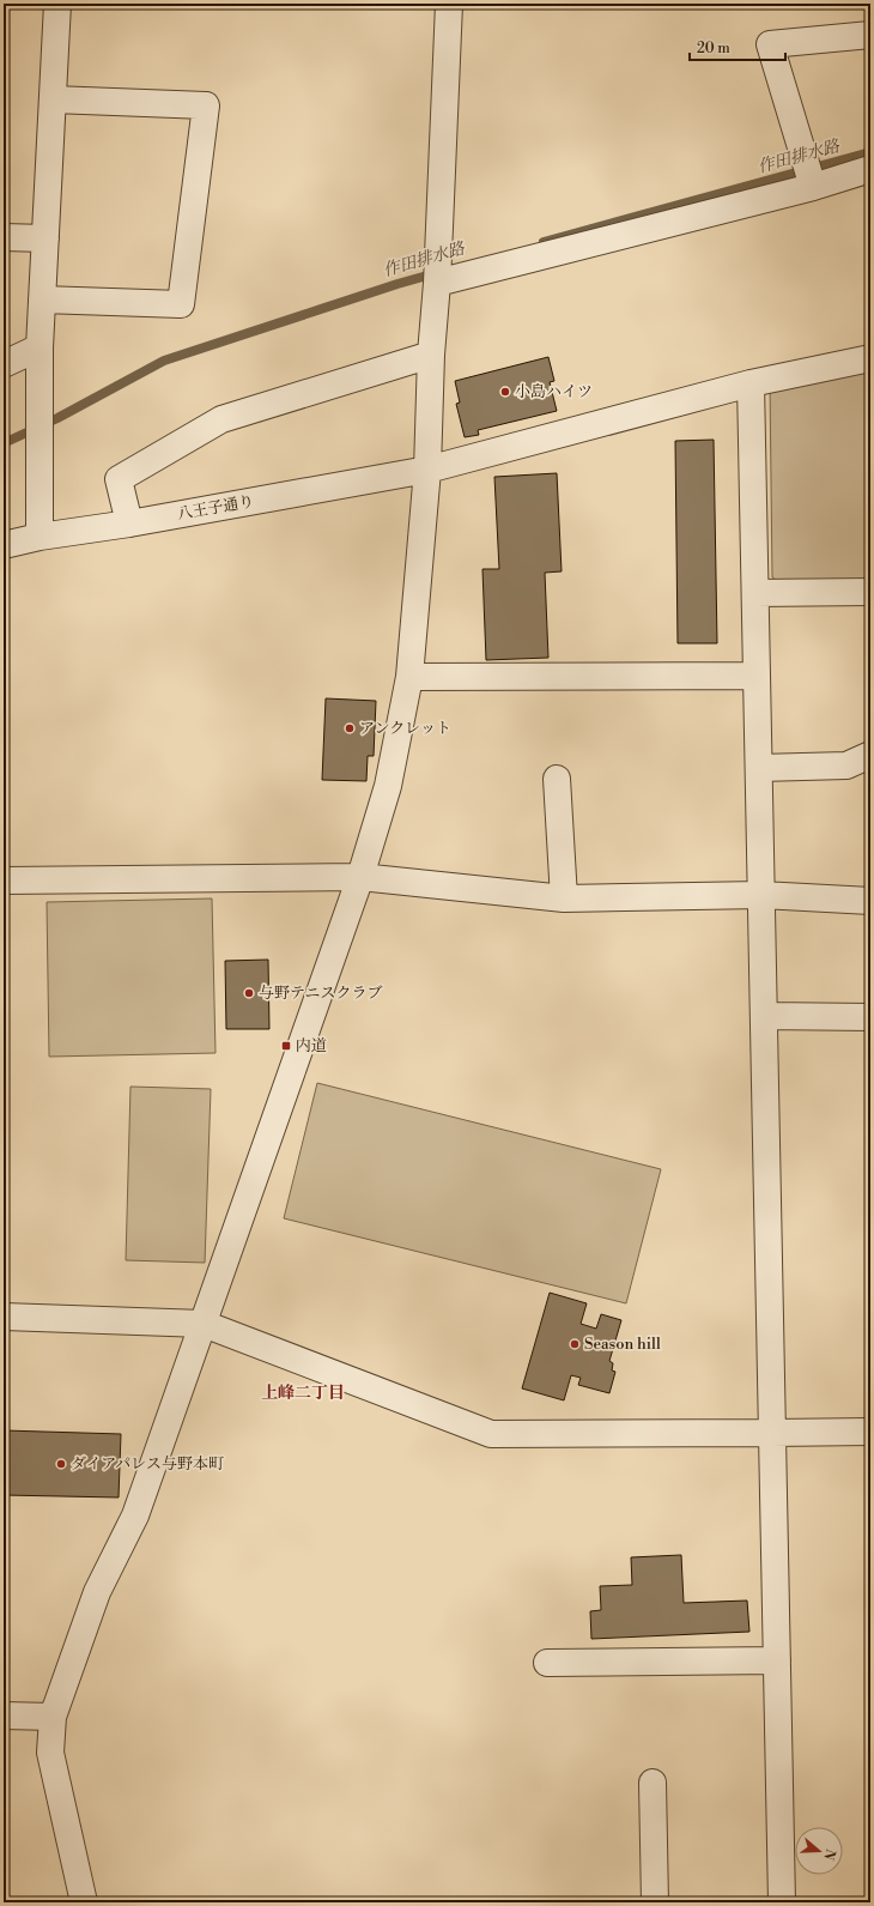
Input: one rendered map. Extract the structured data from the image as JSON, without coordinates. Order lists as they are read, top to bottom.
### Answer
{
  "streets": {
    "street": ["八王子通り"]
  },
  "districts": ["上峰二丁目"],
  "water": ["作田排水路"],
  "places": {
    "other": [
      "小島ハイツ",
      "アンクレット",
      "与野テニスクラブ",
      "Season hill",
      "ダイアパレス与野本町"
    ],
    "transit": ["内道"]
  },
  "scale_bar": "20 m",
  "north": "right"
}
